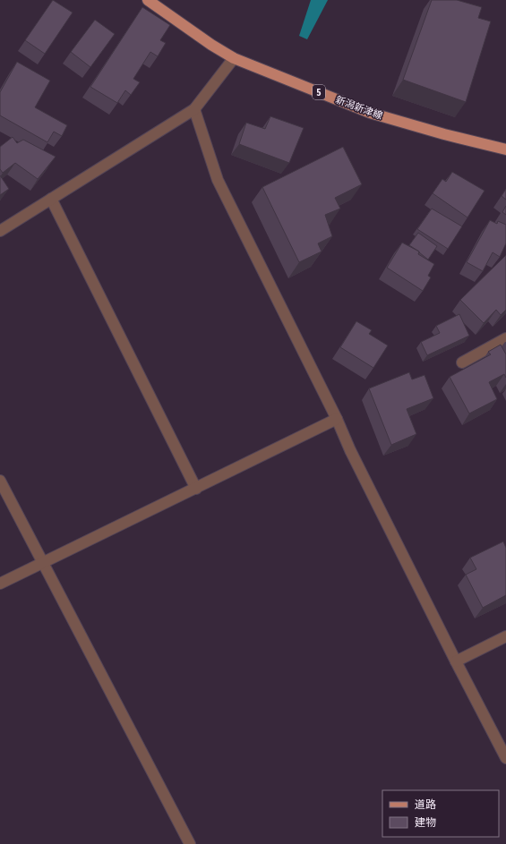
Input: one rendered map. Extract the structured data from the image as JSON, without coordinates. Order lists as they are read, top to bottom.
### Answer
{
  "streets": {
    "main road": ["5", "新潟新津線"]
  },
  "legend": ["道路", "建物"]
}
